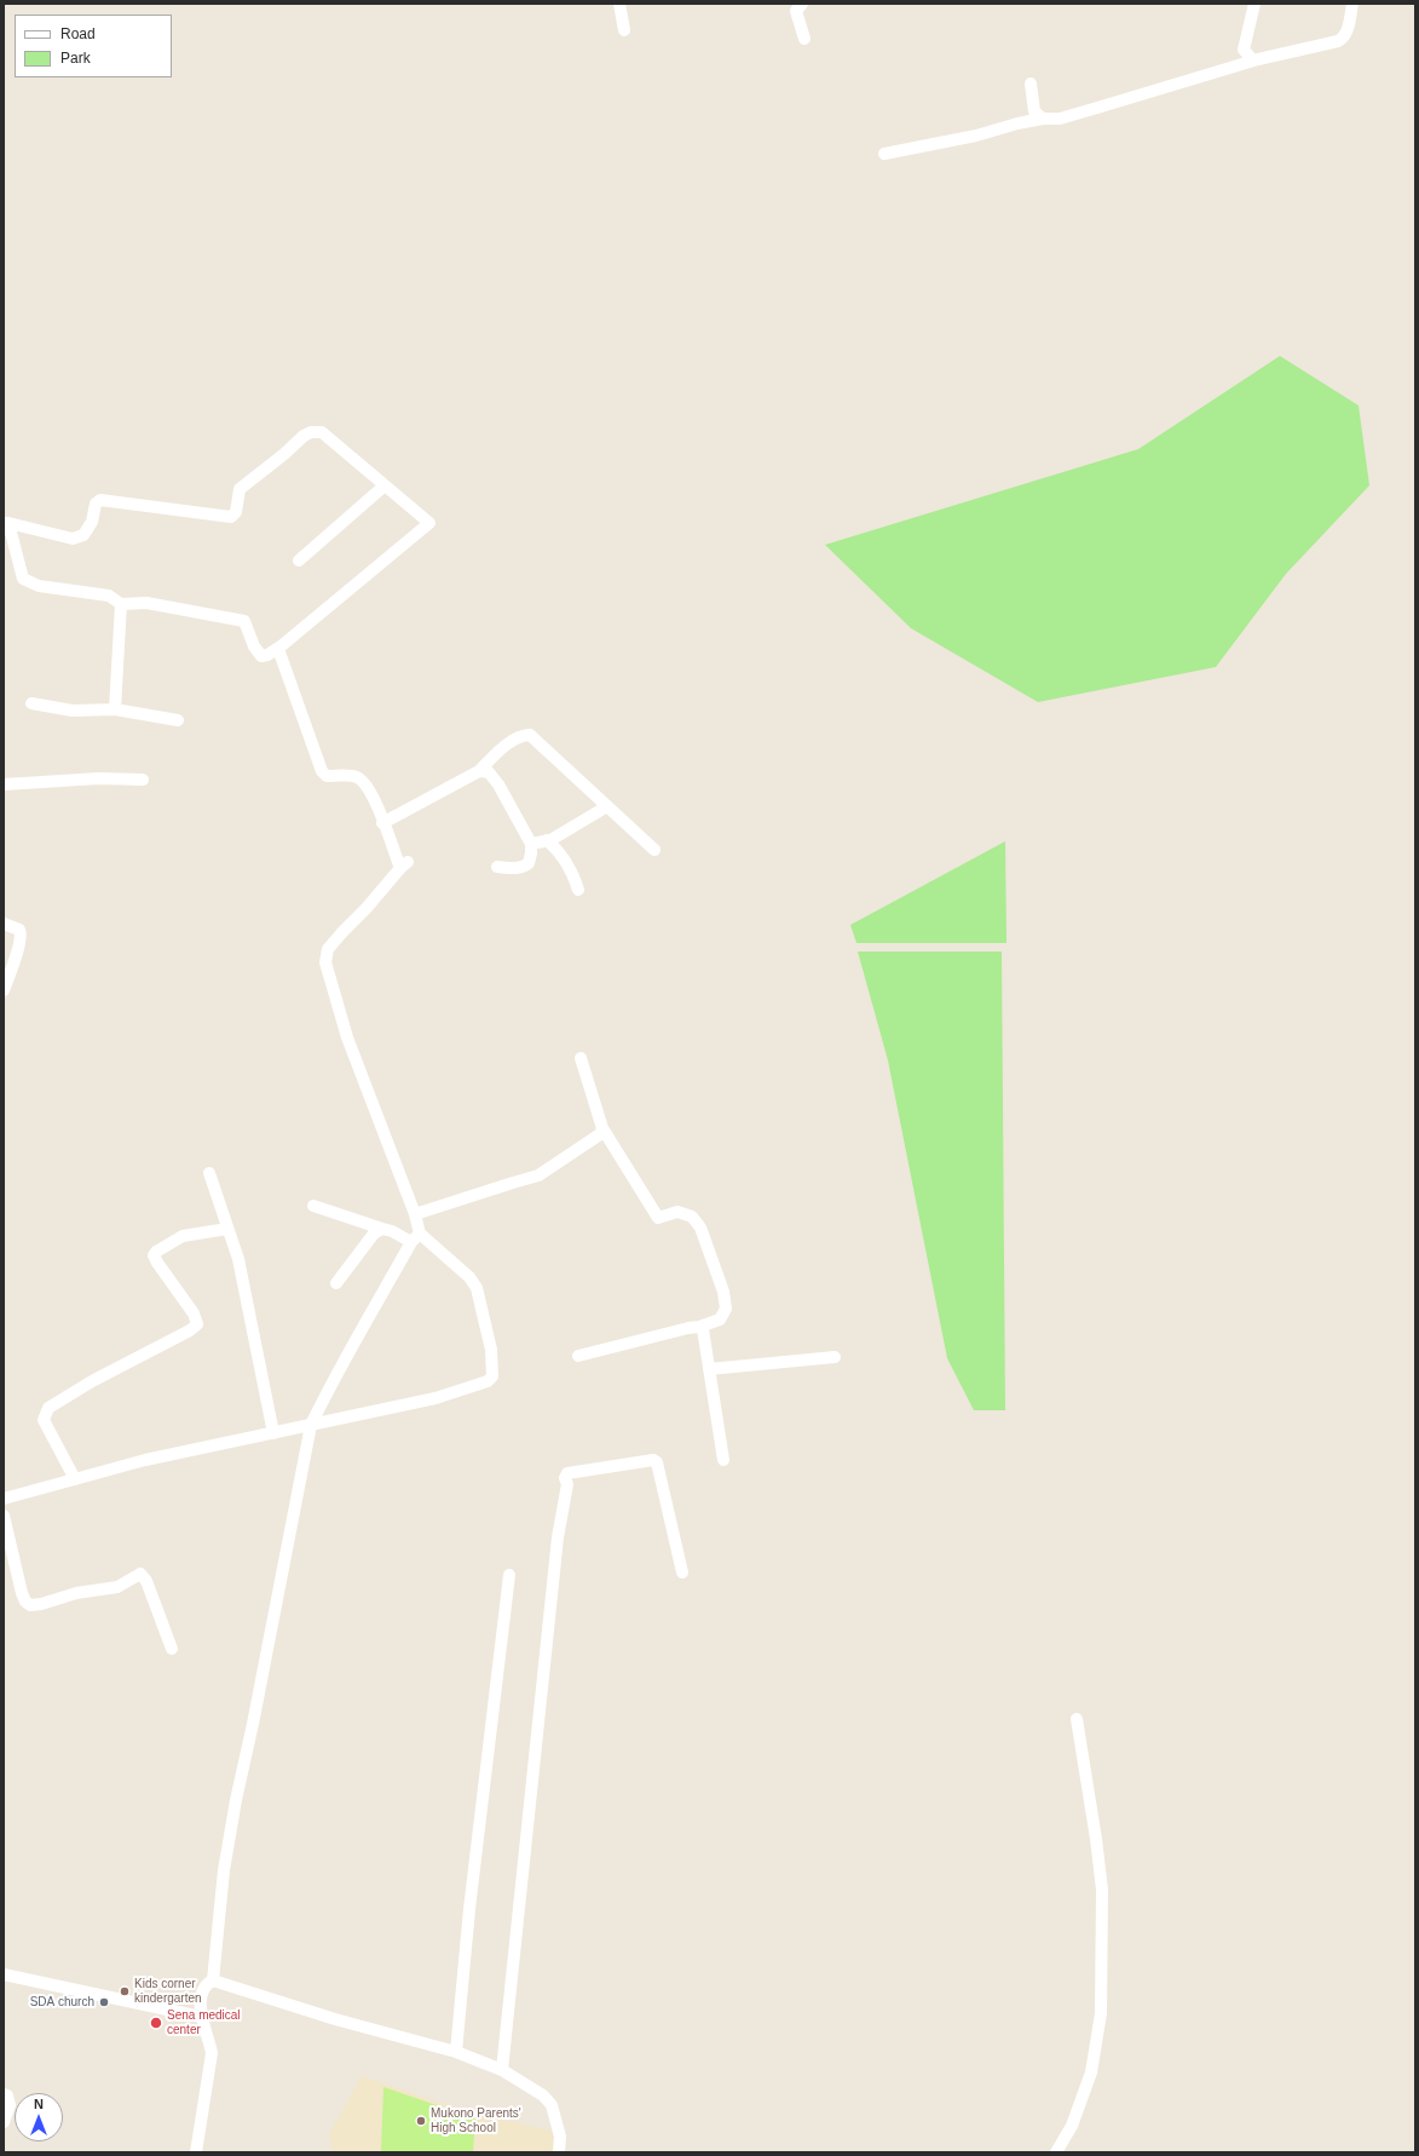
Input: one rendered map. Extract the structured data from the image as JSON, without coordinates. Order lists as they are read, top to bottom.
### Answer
{
  "places": [
    "Kids corner kindergarten",
    "SDA church",
    "Sena medical center",
    "Mukono Parents' High School"
  ],
  "legend": ["Road", "Park"],
  "north": "top"
}
